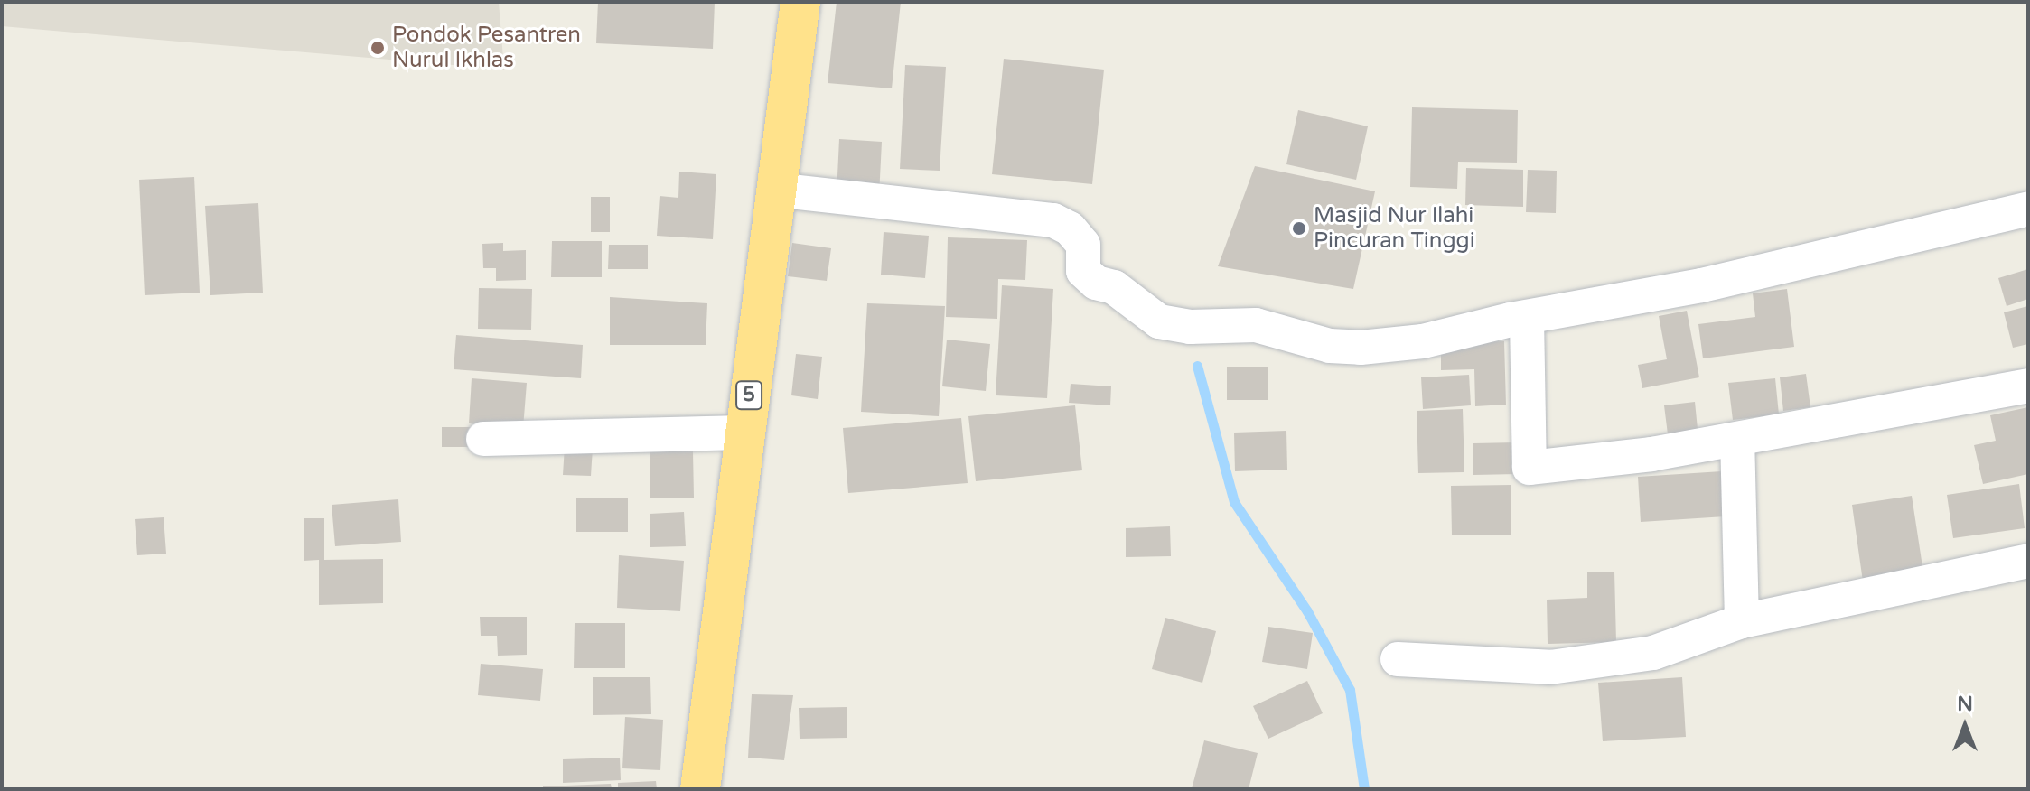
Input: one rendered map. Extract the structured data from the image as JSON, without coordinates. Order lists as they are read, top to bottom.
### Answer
{
  "streets": {
    "highway": ["5"]
  },
  "places": ["Pondok Pesantren Nurul Ikhlas", "Masjid Nur Ilahi Pincuran Tinggi"],
  "north": "top"
}
